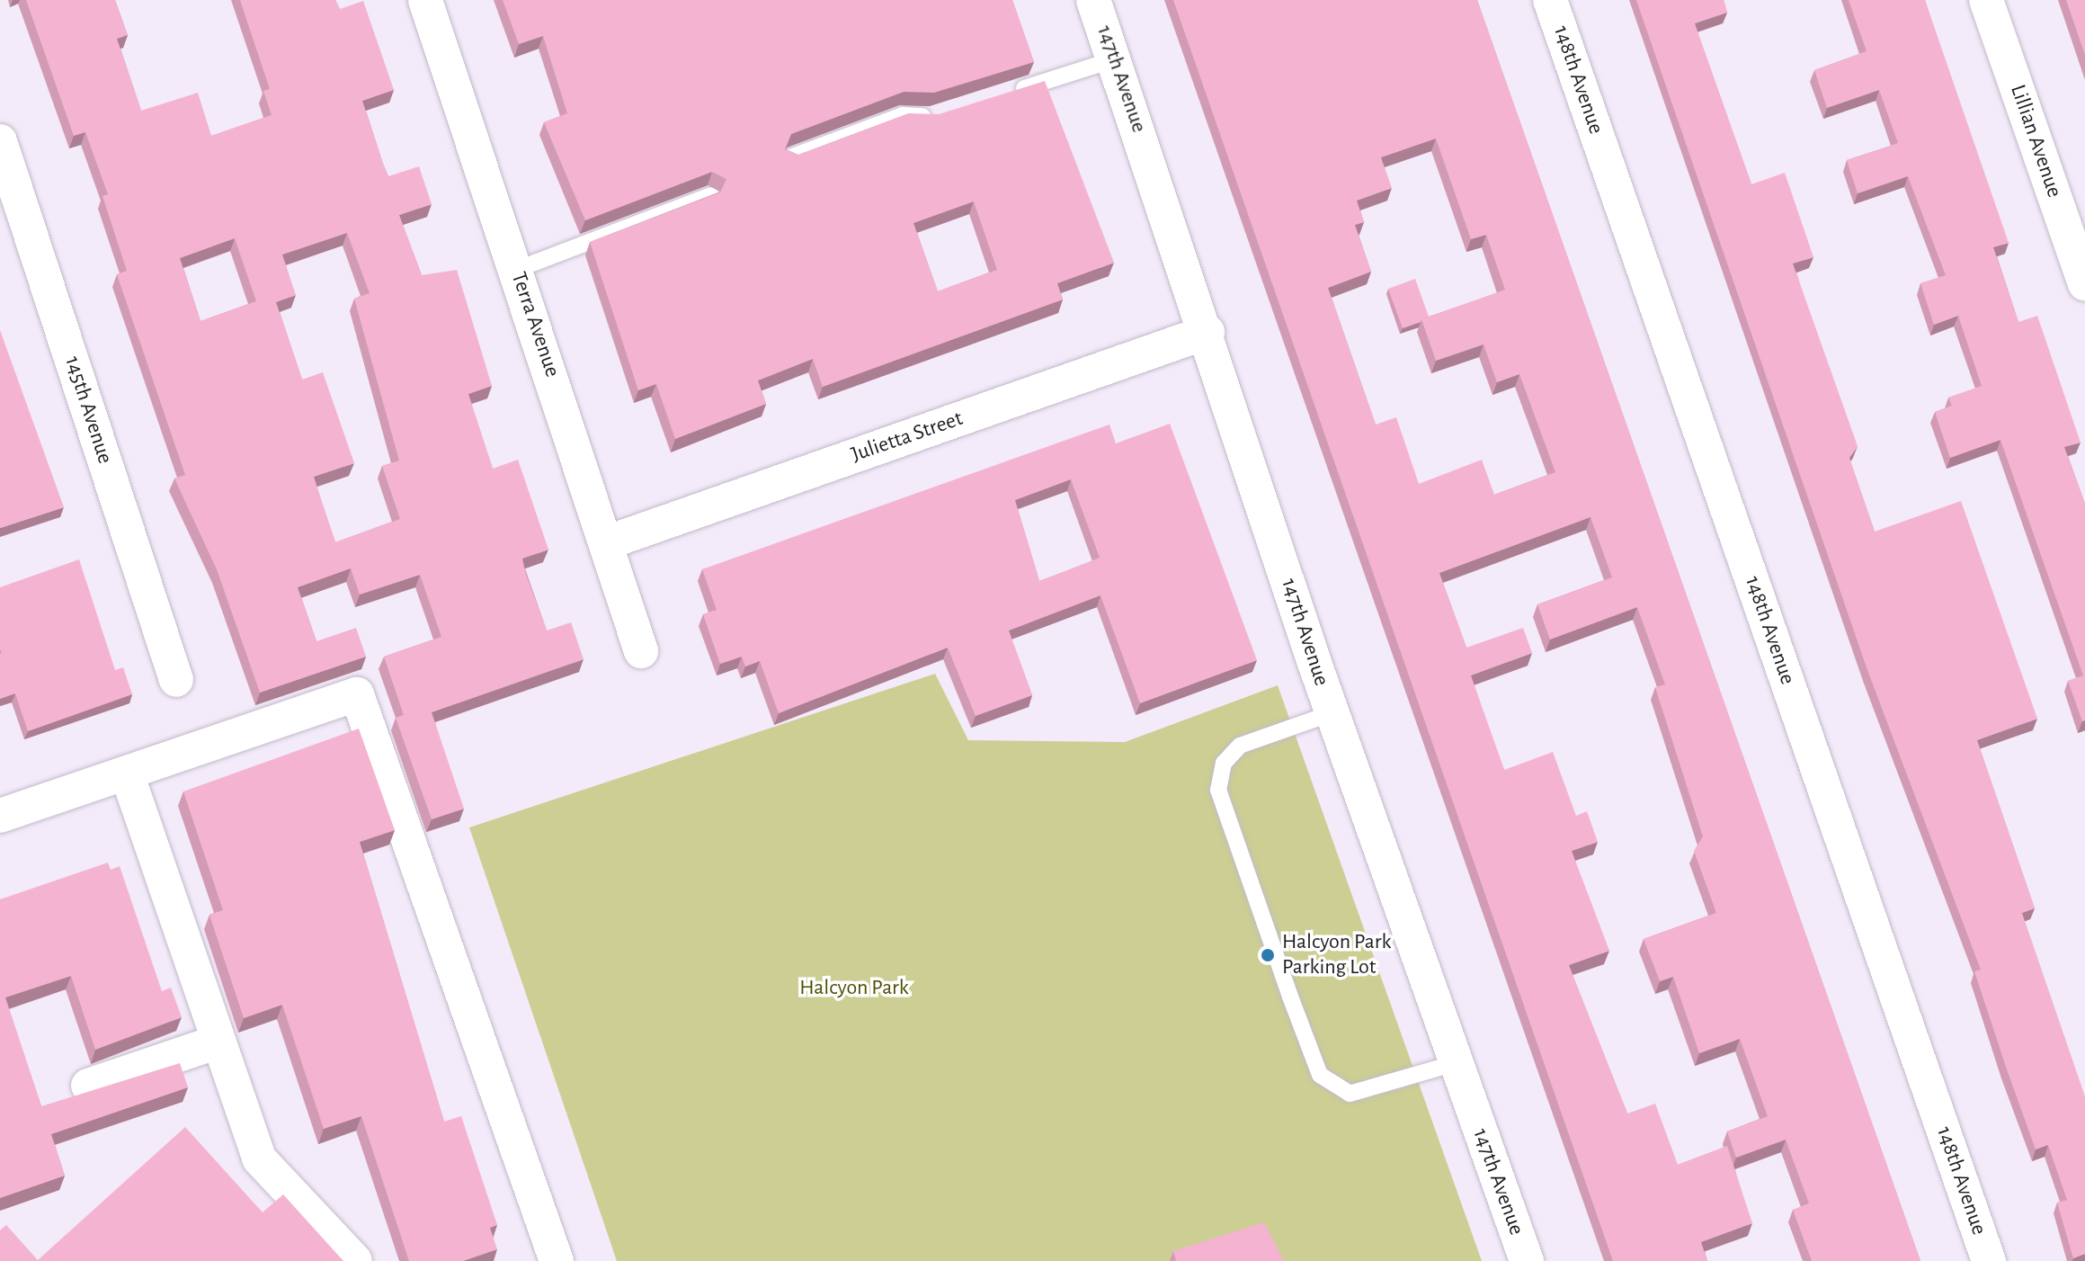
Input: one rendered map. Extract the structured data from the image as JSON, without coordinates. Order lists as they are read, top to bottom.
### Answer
{
  "streets": {
    "street": [
      "147th Avenue",
      "148th Avenue",
      "Lillian Avenue",
      "Terra Avenue",
      "145th Avenue",
      "Julietta Street"
    ]
  },
  "crossings": [
    ["147th Avenue", "Julietta Street"],
    ["Terra Avenue", "Julietta Street"]
  ],
  "parks": ["Halcyon Park"],
  "places": ["Halcyon Park Parking Lot"]
}
